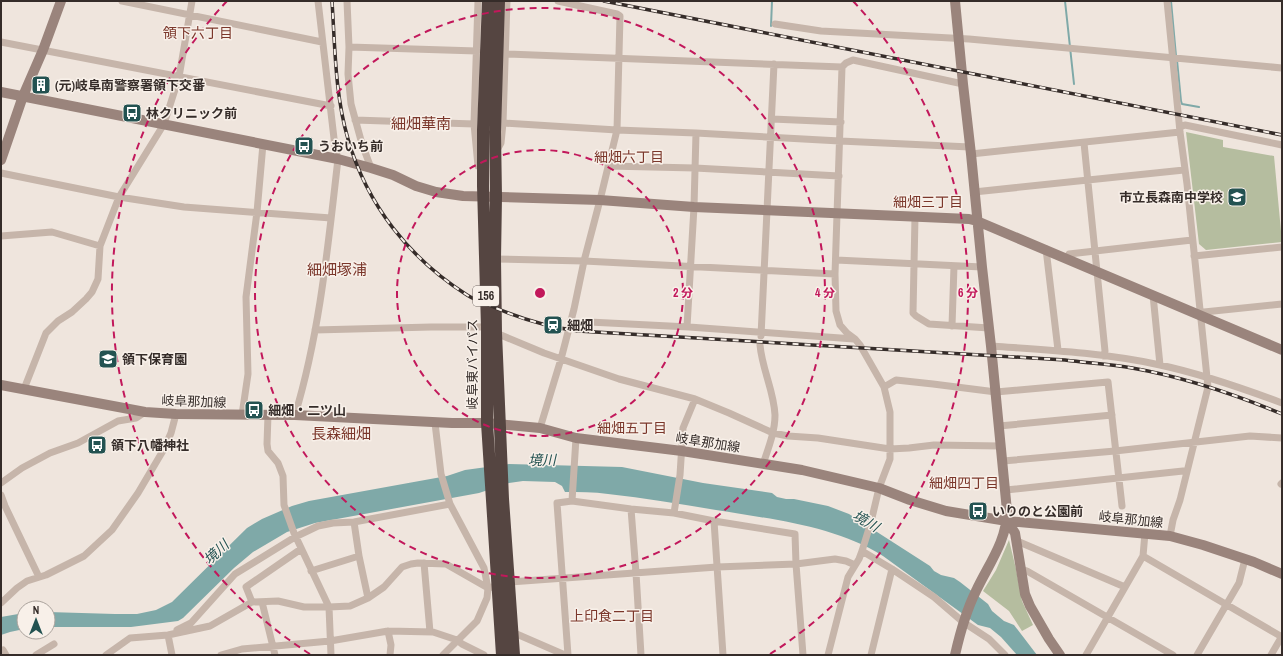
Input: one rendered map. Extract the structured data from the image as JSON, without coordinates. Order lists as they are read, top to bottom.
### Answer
{
  "streets": {
    "highway": ["156", "岐阜東バイパス"],
    "street": ["岐阜那加線"]
  },
  "crossings": [
    ["岐阜東バイパス", "岐阜那加線"]
  ],
  "districts": [
    "領下六丁目",
    "細畑華南",
    "細畑六丁目",
    "細畑三丁目",
    "細畑塚浦",
    "細畑五丁目",
    "長森細畑",
    "細畑四丁目",
    "上印食二丁目"
  ],
  "water": ["境川"],
  "places": {
    "building": ["(元)岐阜南警察署領下交番"],
    "bus stop": [
      "林クリニック前",
      "うおいち前",
      "細畑・二ツ山",
      "領下八幡神社",
      "いりのと公園前"
    ],
    "school or university": ["市立長森南中学校", "領下保育園"],
    "station": ["細畑"]
  },
  "north": "top",
  "rings": ["2 分", "4 分", "6 分"]
}
